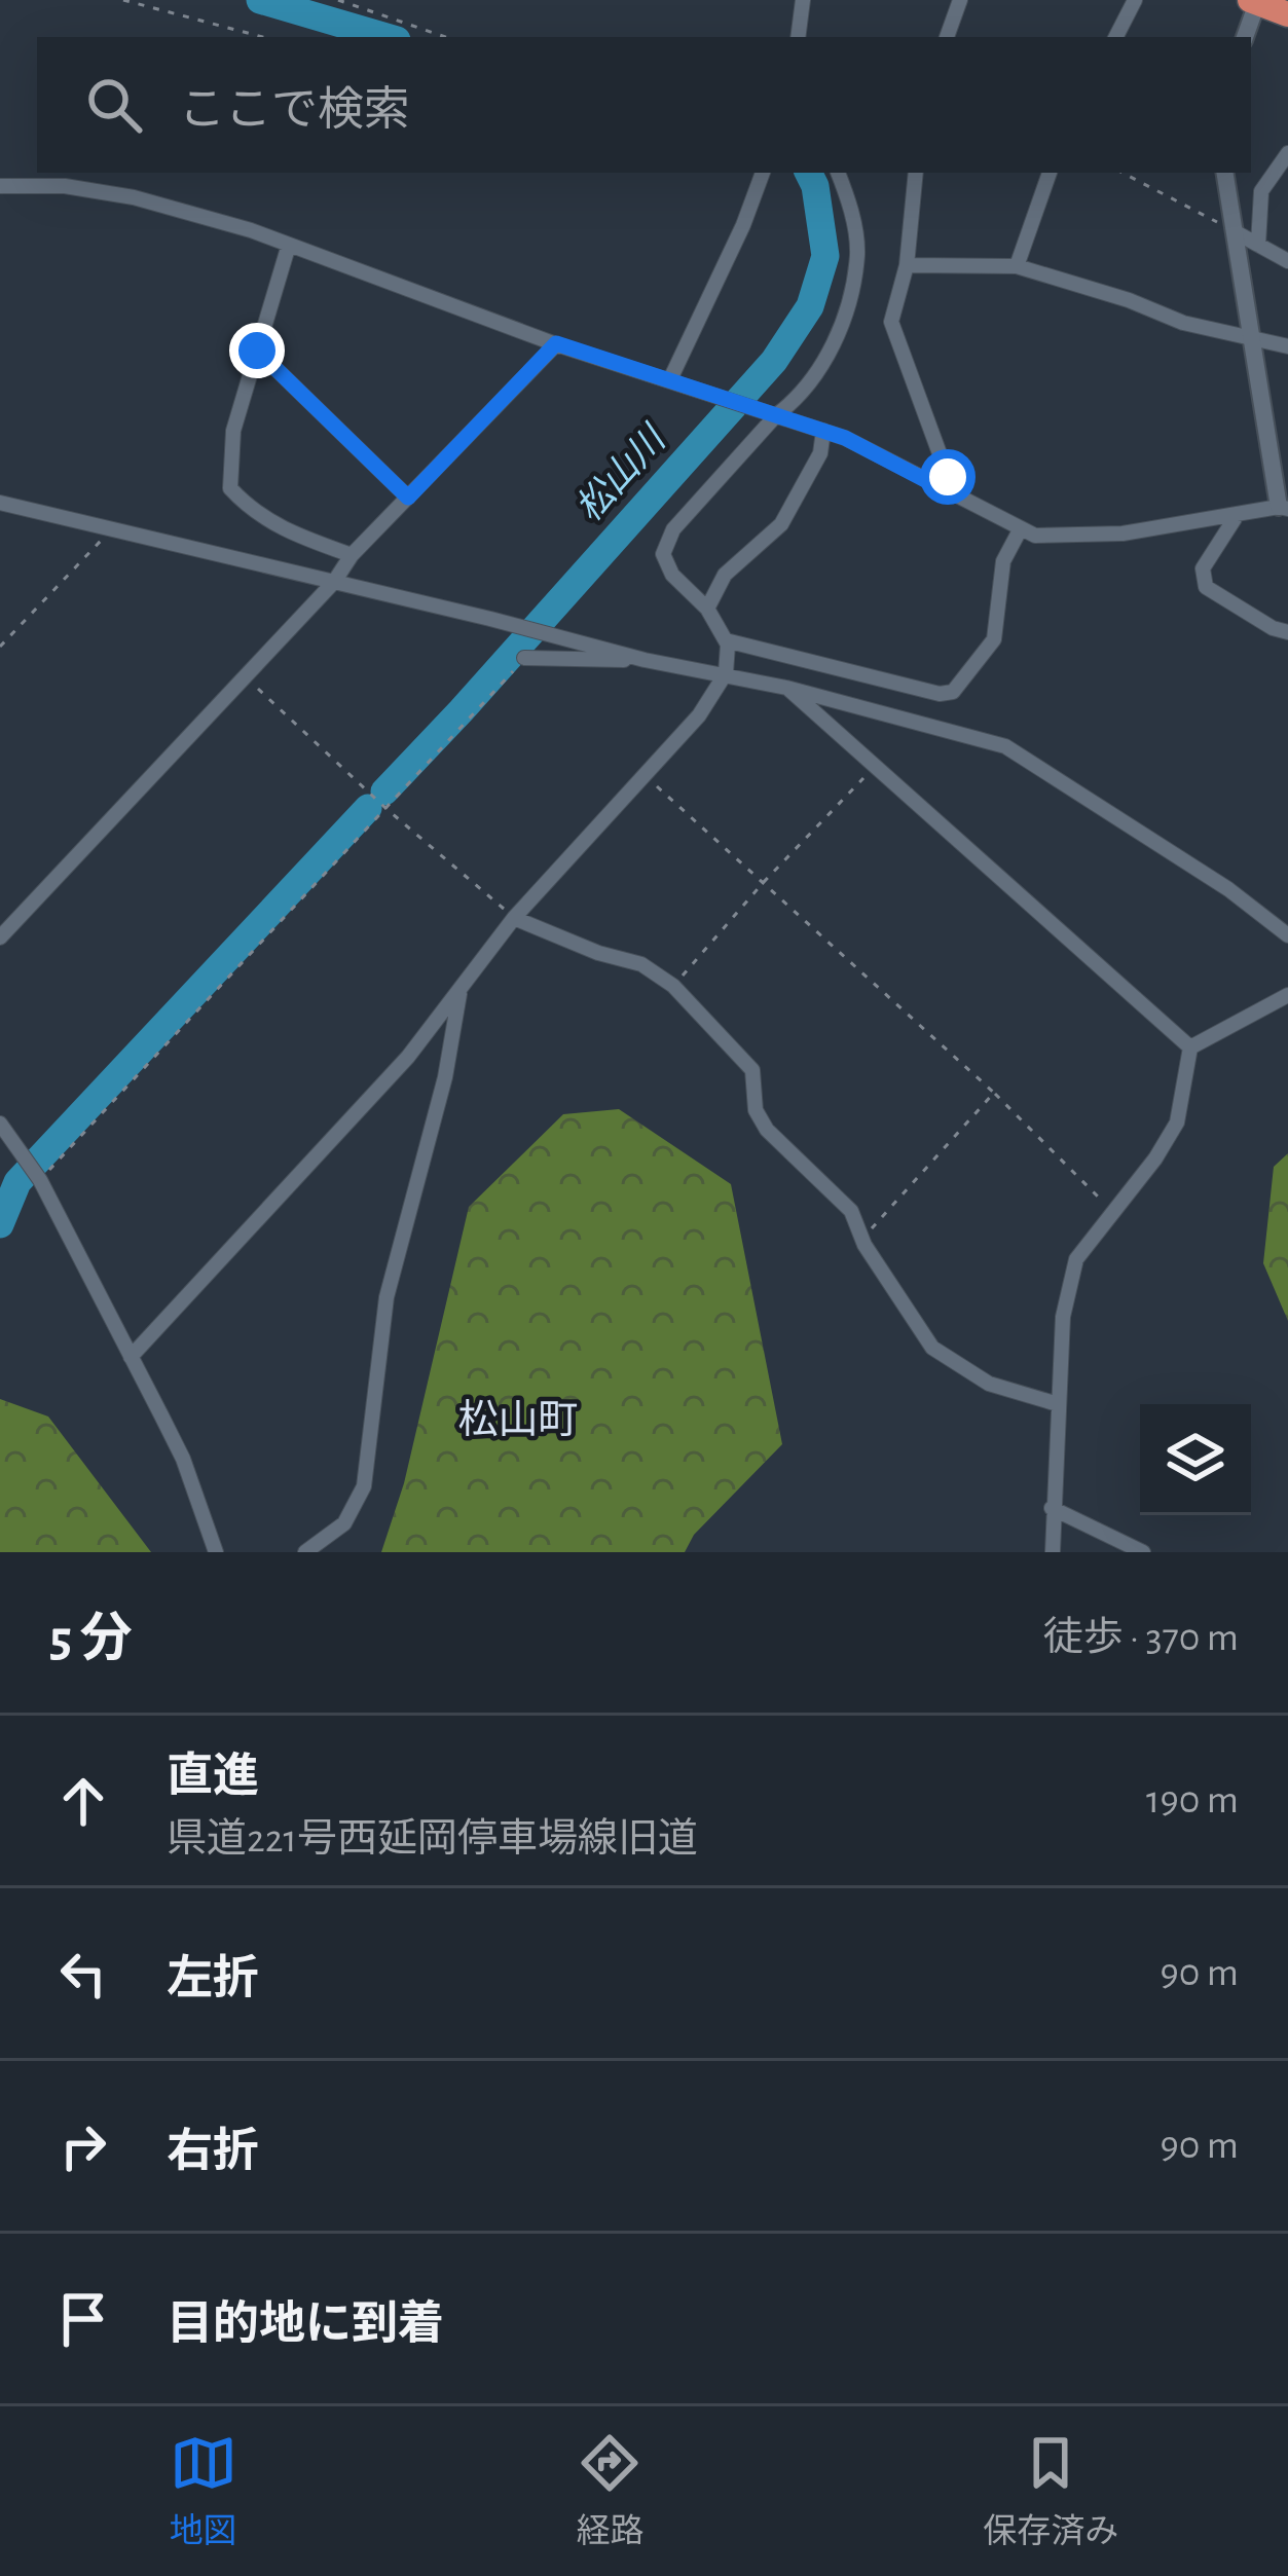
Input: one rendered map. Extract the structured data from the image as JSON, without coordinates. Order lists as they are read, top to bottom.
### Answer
{
  "districts": ["松山町"],
  "water": ["松山川"],
  "page": {
    "search": "ここで検索",
    "heading": ["5 分", "徒歩 · 370 m"],
    "list": [
      ["直進", "県道221号西延岡停車場線旧道", "190 m"],
      ["左折", "90 m"],
      ["右折", "90 m"],
      "目的地に到着"
    ],
    "nav": ["地図", "経路", "保存済み"]
  }
}
